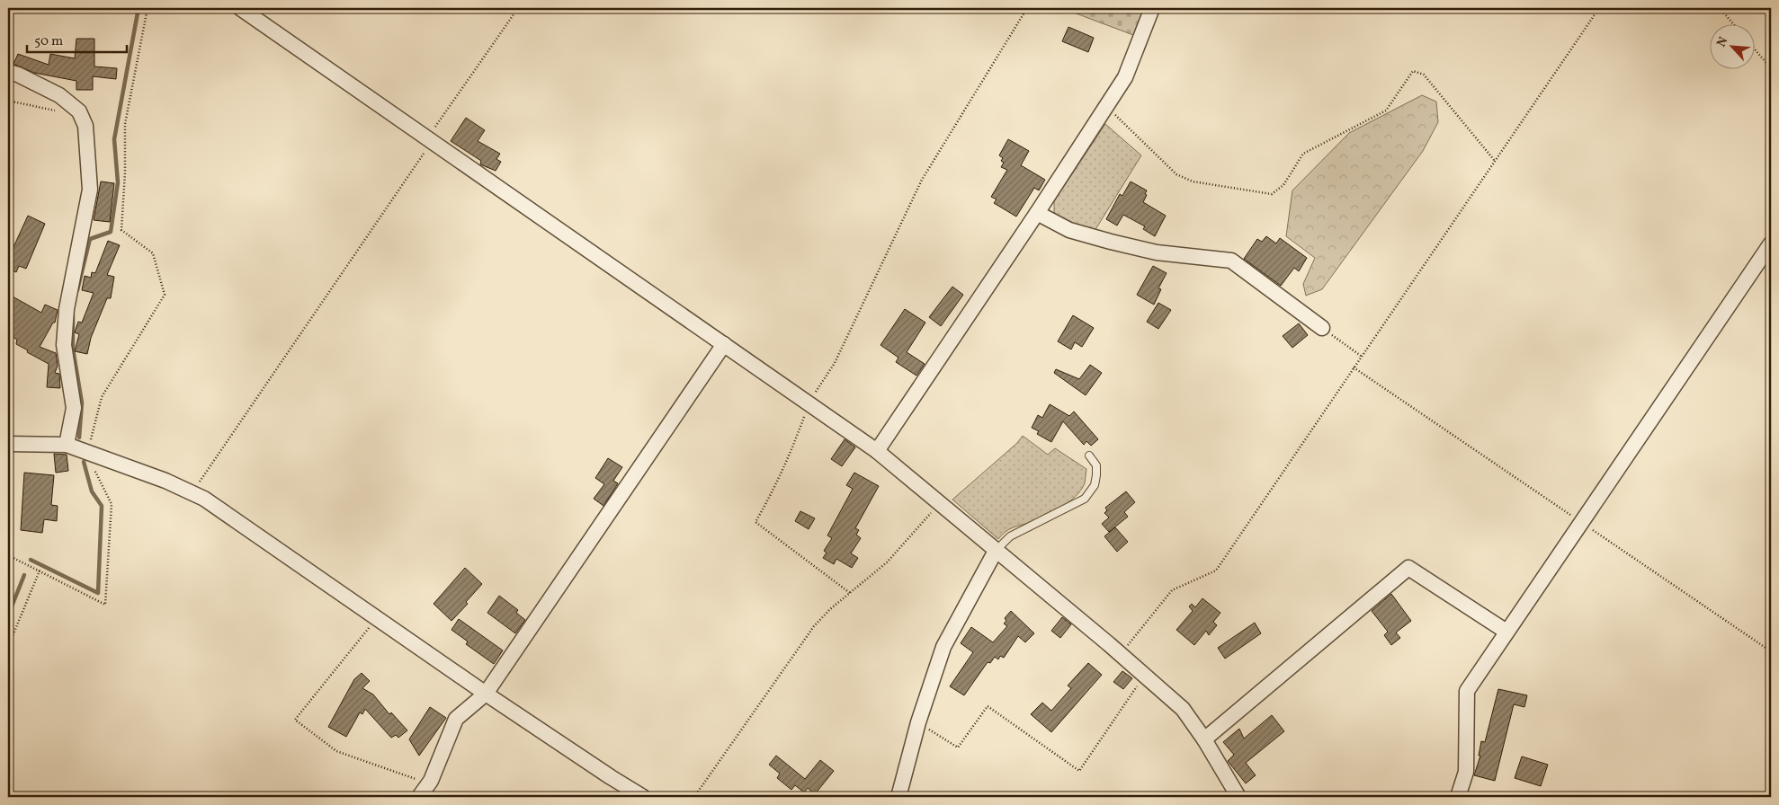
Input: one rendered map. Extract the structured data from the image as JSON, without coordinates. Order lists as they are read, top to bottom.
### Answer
{
  "scale_bar": "50 m",
  "north": "top left"
}
